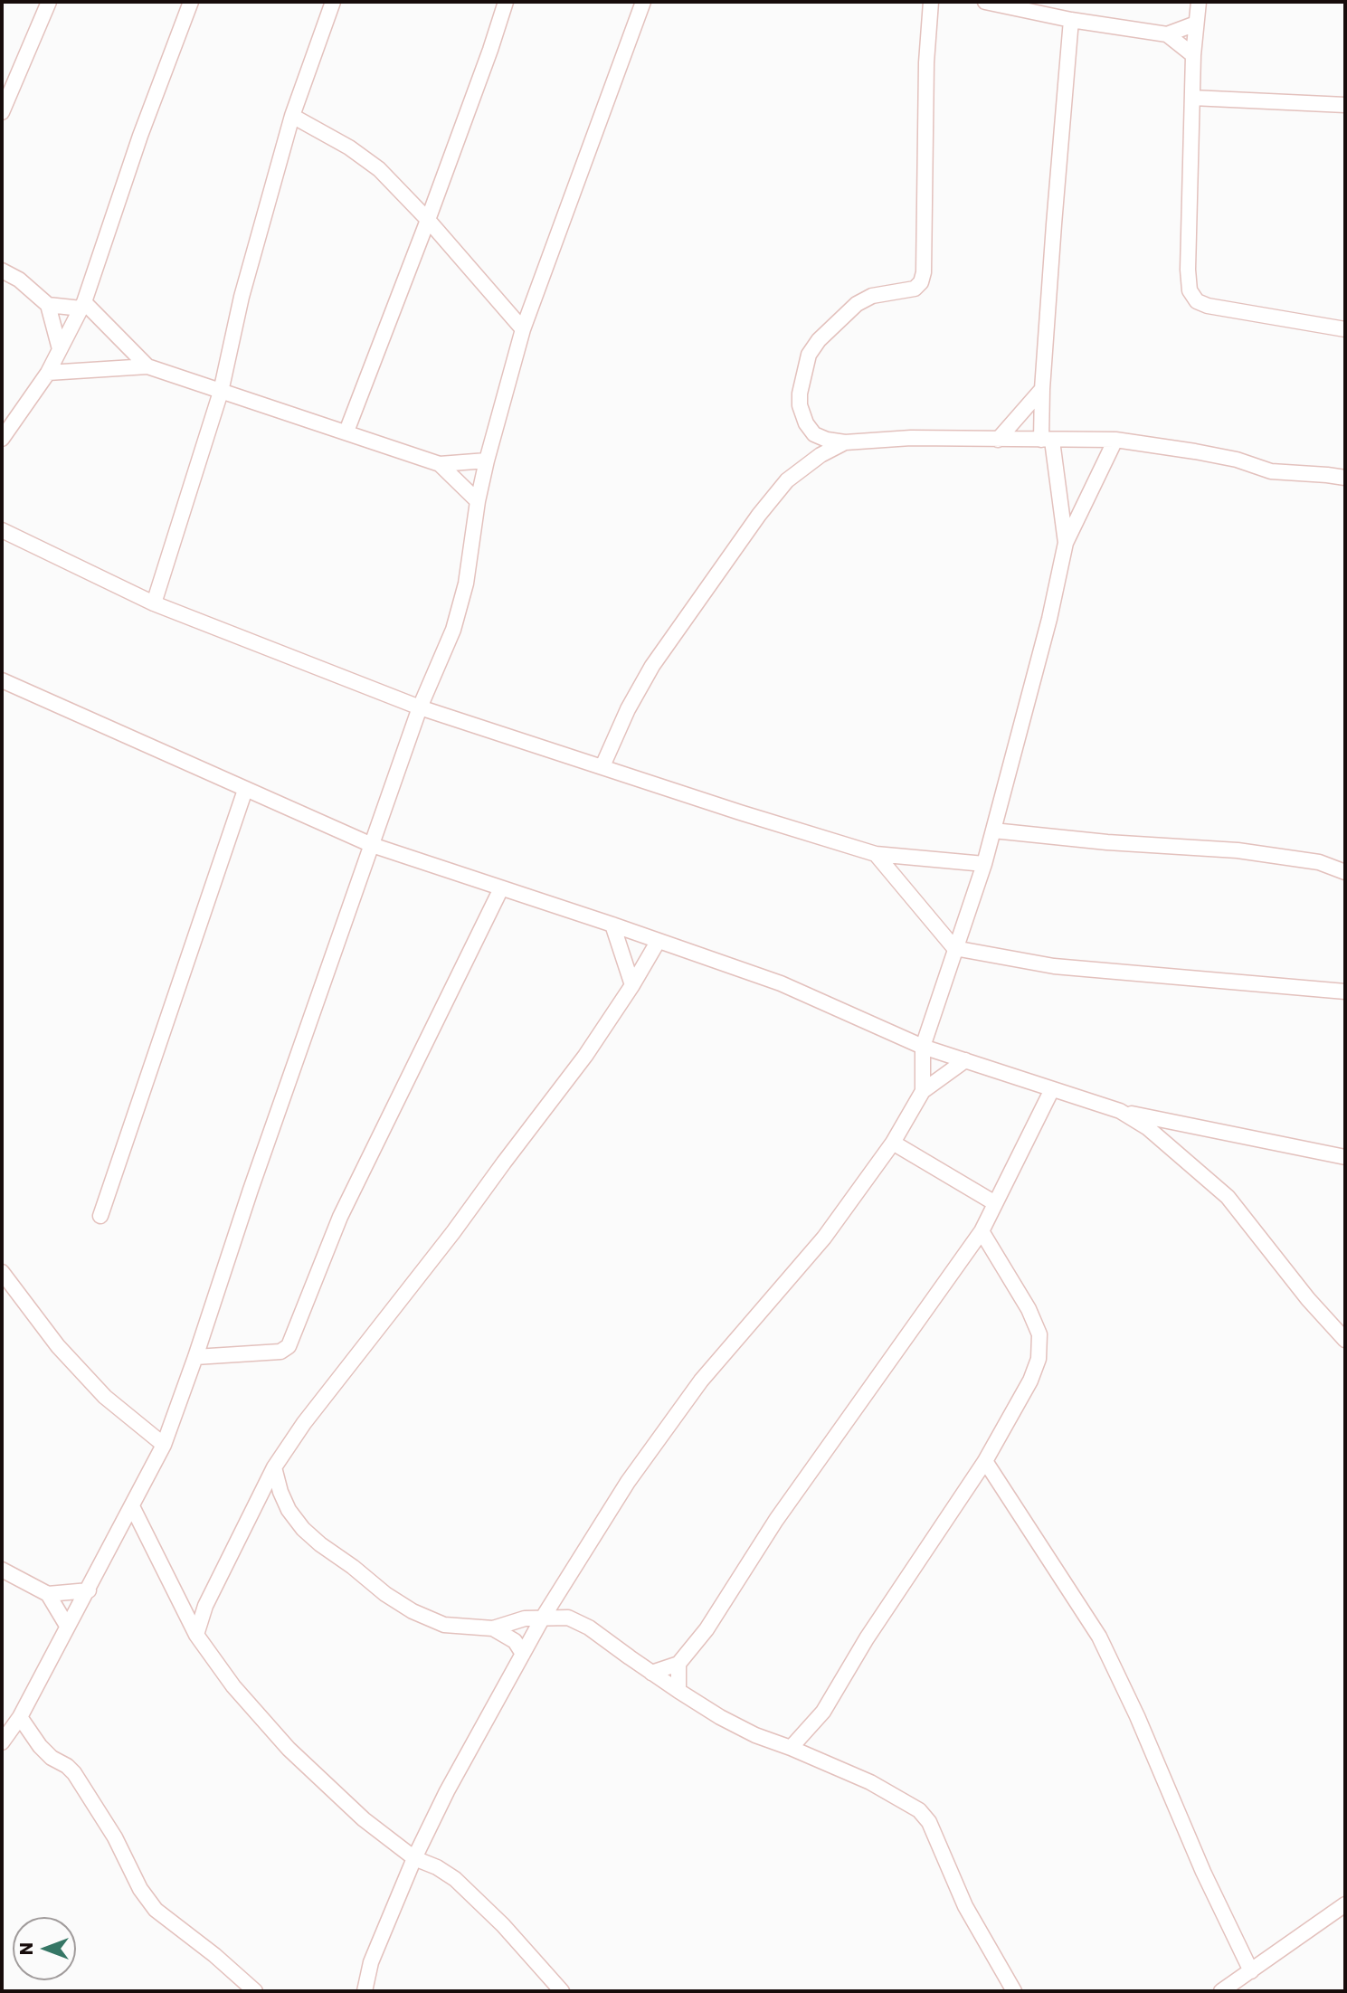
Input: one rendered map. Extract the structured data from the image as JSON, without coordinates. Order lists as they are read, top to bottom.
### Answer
{
  "north": "left"
}
